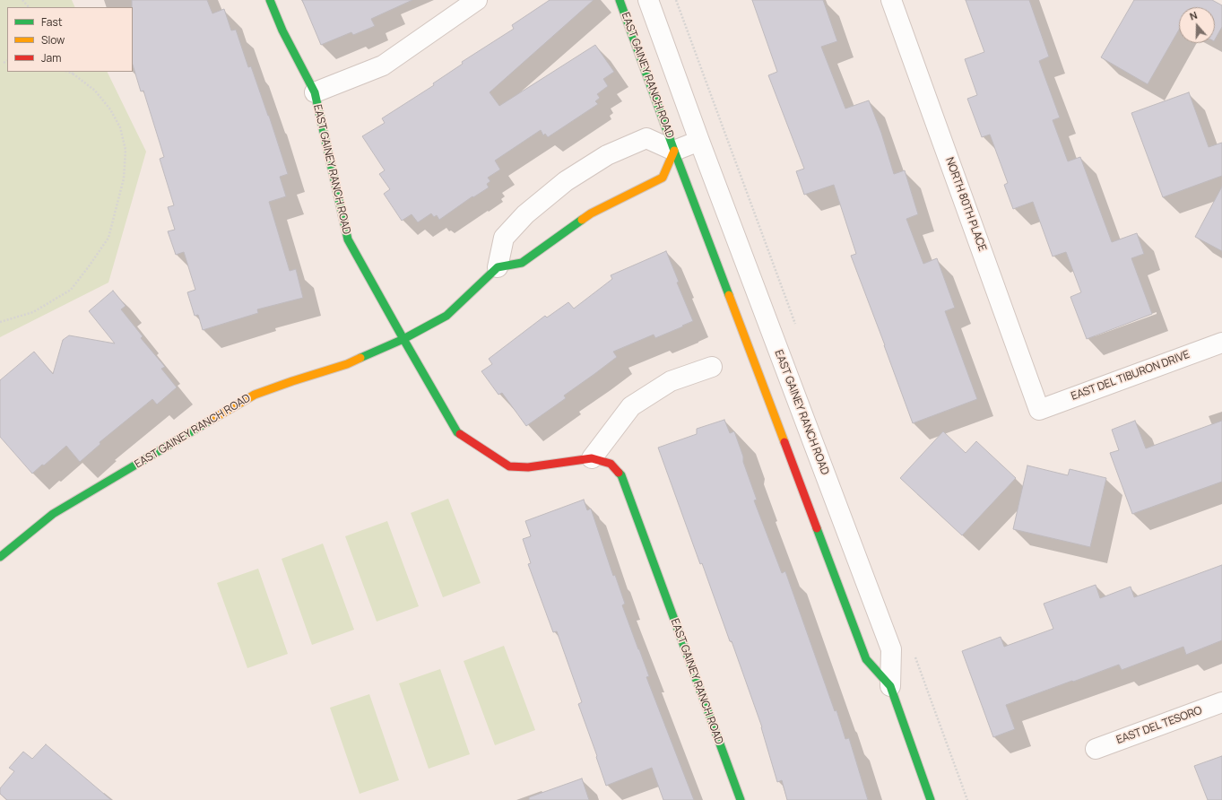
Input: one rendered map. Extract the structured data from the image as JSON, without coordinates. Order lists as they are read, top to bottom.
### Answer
{
  "streets": {
    "street": [
      "EAST GAINEY RANCH ROAD",
      "NORTH 80TH PLACE",
      "EAST DEL TIBURON DRIVE",
      "EAST DEL TESORO"
    ]
  },
  "crossings": [
    ["NORTH 80TH PLACE", "EAST DEL TIBURON DRIVE"]
  ],
  "legend": ["Fast", "Slow", "Jam"],
  "north": "top"
}
